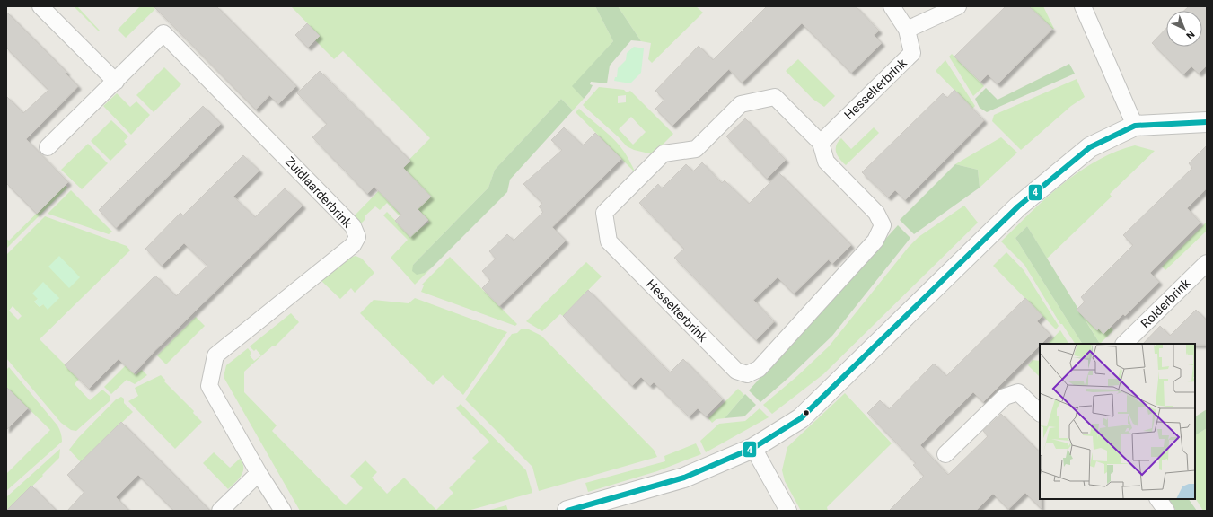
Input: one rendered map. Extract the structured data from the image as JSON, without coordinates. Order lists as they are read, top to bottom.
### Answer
{
  "streets": {
    "street": ["Hesselterbrink", "Zuidlaarderbrink", "Rolderbrink"]
  },
  "lines": ["transit line 4"],
  "north": "bottom right"
}
